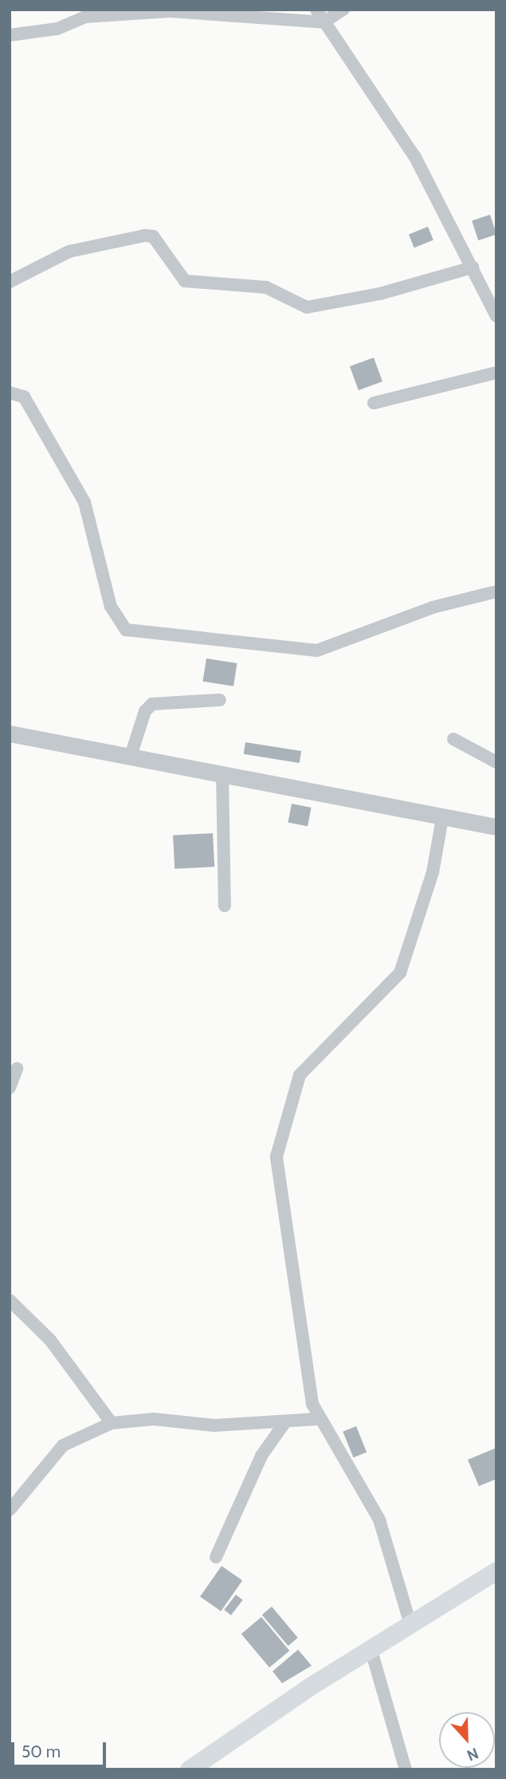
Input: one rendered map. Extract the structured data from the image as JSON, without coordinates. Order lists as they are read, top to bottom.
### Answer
{
  "scale_bar": "50 m",
  "north": "bottom"
}
